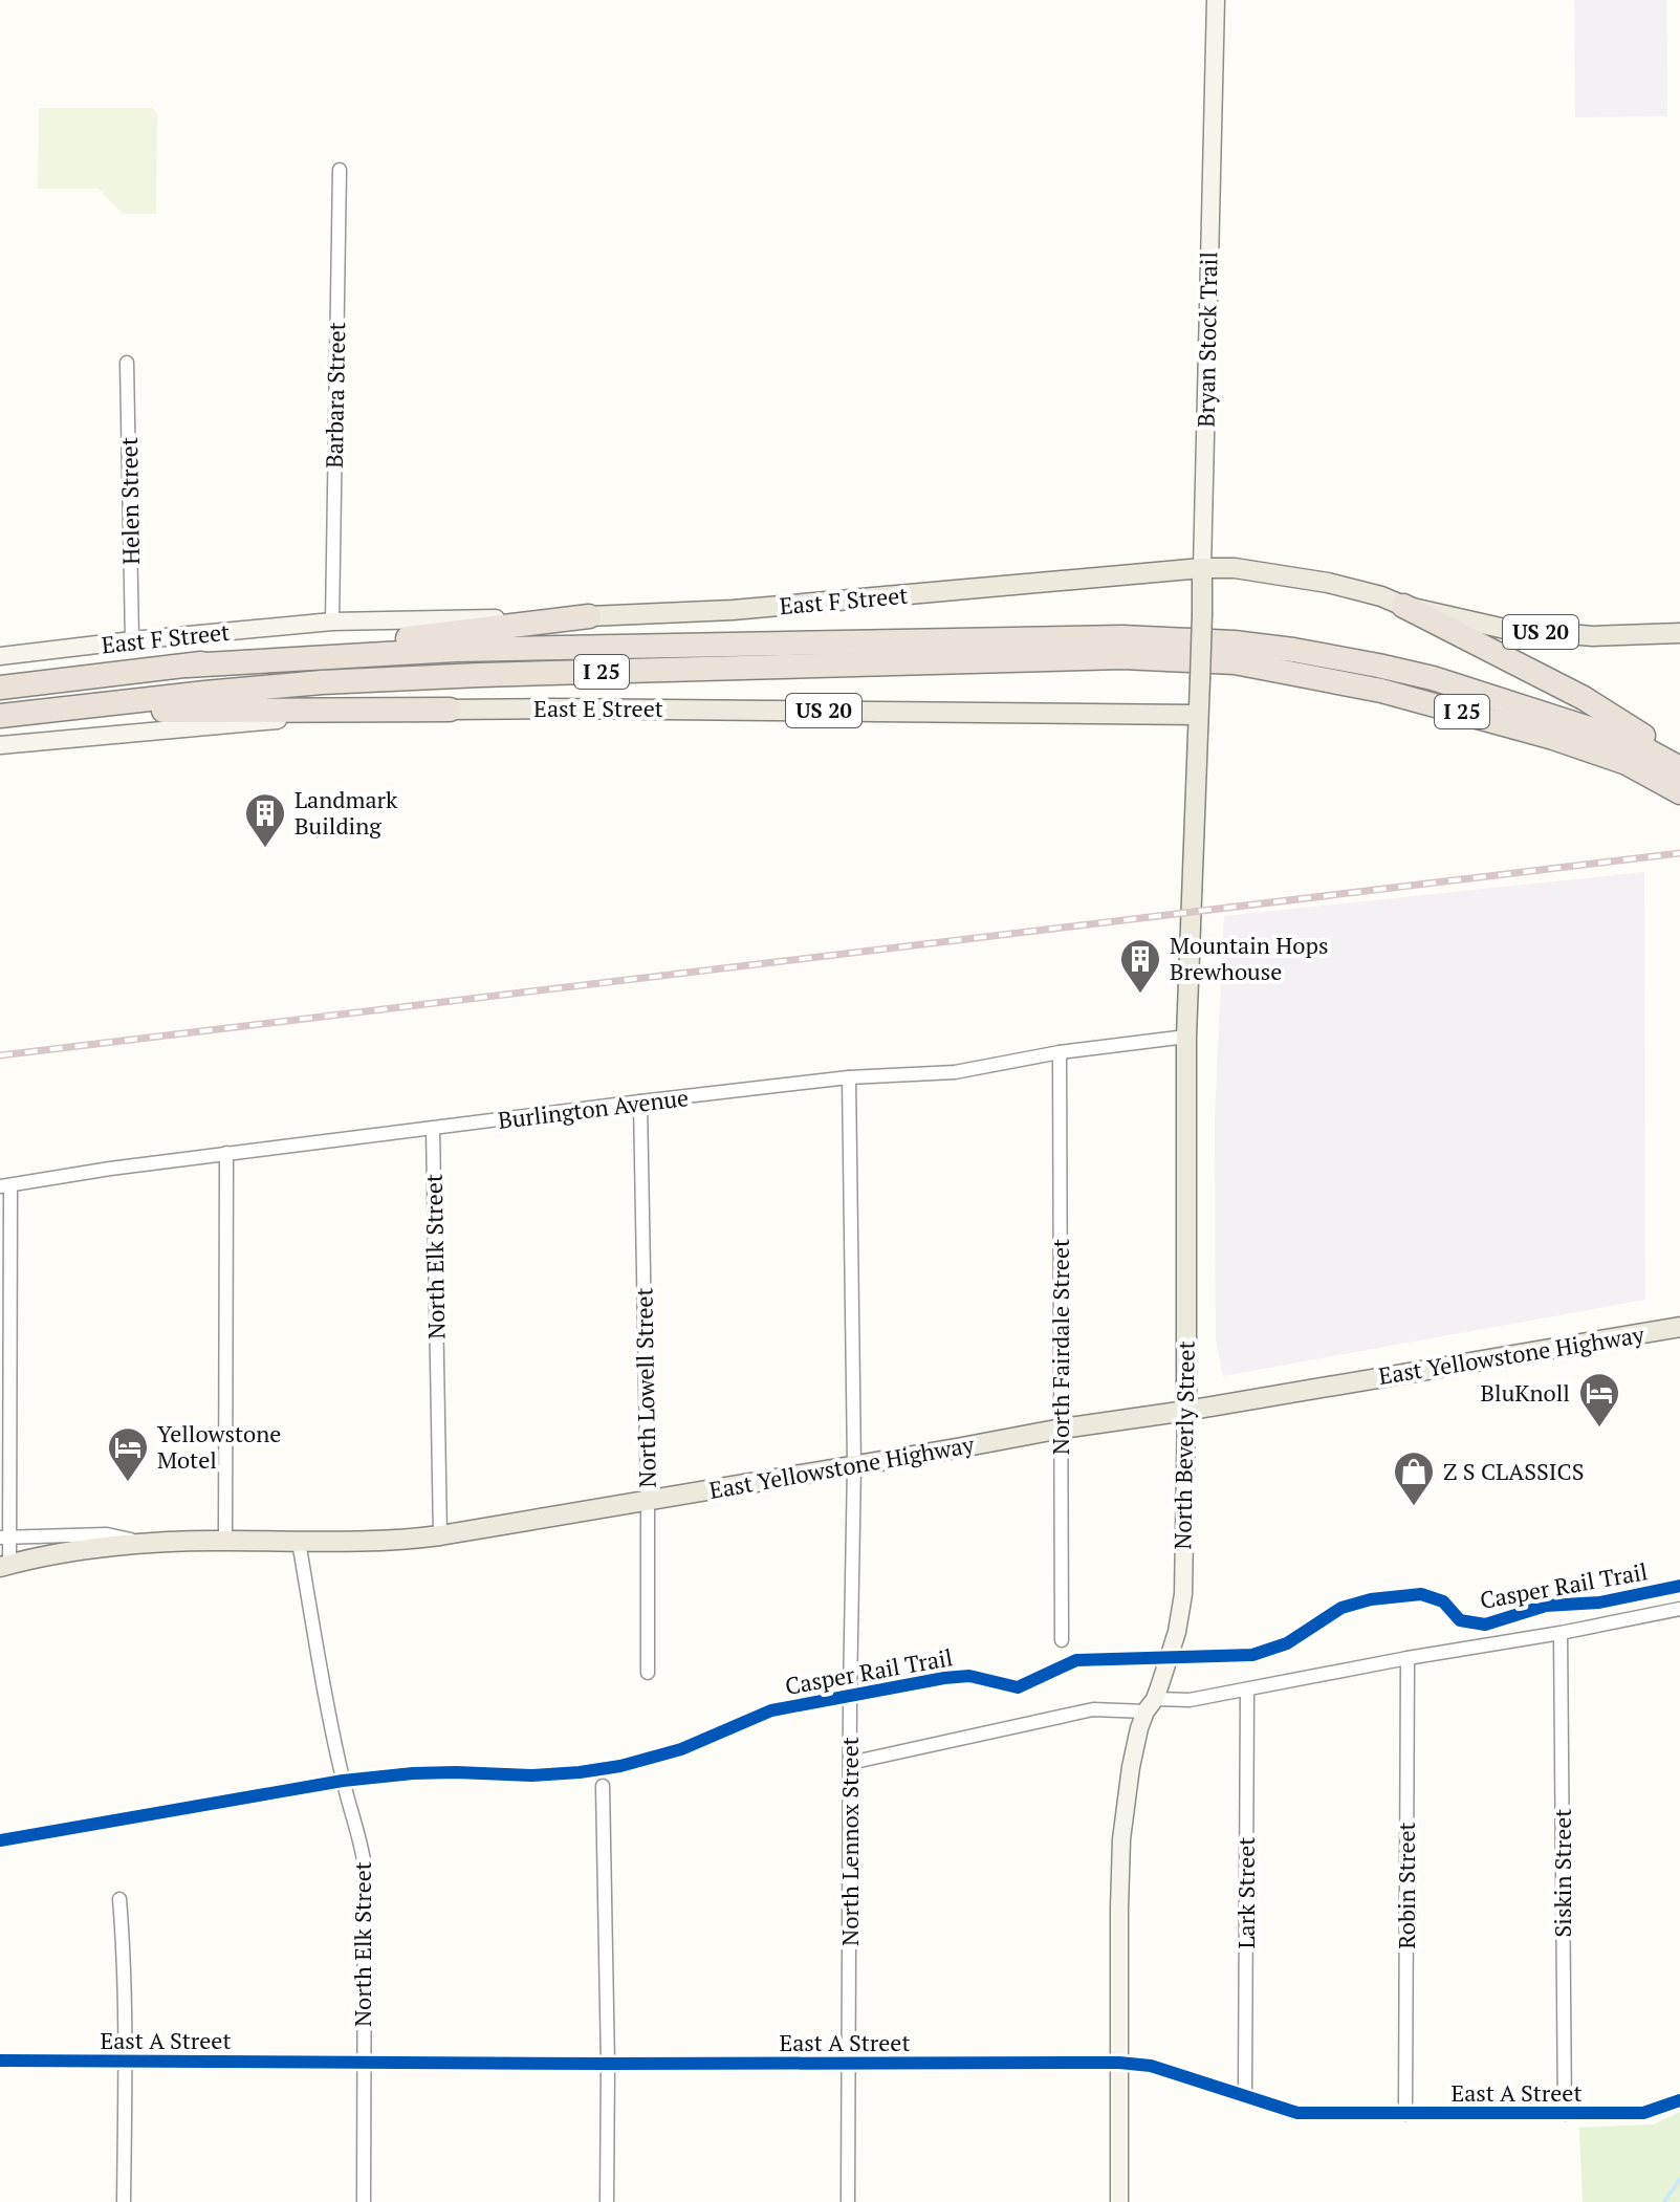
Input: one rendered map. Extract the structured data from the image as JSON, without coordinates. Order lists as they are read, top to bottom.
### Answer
{
  "streets": {
    "highway": ["US 20", "I 25"],
    "main road": [
      "Bryan Stock Trail",
      "East F Street",
      "East E Street",
      "East Yellowstone Highway",
      "North Beverly Street"
    ],
    "street": [
      "Barbara Street",
      "Helen Street",
      "Burlington Avenue",
      "North Elk Street",
      "North Fairdale Street",
      "North Lowell Street",
      "North Lennox Street",
      "Siskin Street",
      "Robin Street",
      "Lark Street",
      "East A Street"
    ],
    "cycle path": ["Casper Rail Trail"]
  },
  "crossings": [
    ["Bryan Stock Trail", "East F Street"],
    ["Bryan Stock Trail", "North Beverly Street"],
    ["Barbara Street", "East F Street"],
    ["Helen Street", "East F Street"],
    ["US 20", "I 25"],
    ["US 20", "East E Street"],
    ["East E Street", "North Beverly Street"],
    ["Burlington Avenue", "North Elk Street"],
    ["Burlington Avenue", "North Fairdale Street"],
    ["Burlington Avenue", "North Lowell Street"],
    ["Burlington Avenue", "North Beverly Street"],
    ["Burlington Avenue", "North Lennox Street"],
    ["North Elk Street", "East Yellowstone Highway"],
    ["North Elk Street", "East A Street"],
    ["North Fairdale Street", "East Yellowstone Highway"],
    ["East Yellowstone Highway", "North Lowell Street"],
    ["East Yellowstone Highway", "North Beverly Street"],
    ["East Yellowstone Highway", "North Lennox Street"],
    ["North Beverly Street", "East A Street"],
    ["North Lennox Street", "East A Street"],
    ["Siskin Street", "East A Street"],
    ["Robin Street", "East A Street"],
    ["Lark Street", "East A Street"]
  ],
  "places": {
    "building": ["Landmark Building", "Mountain Hops Brewhouse"],
    "hotel": ["BluKnoll", "Yellowstone Motel"],
    "shop": ["Z S CLASSICS"]
  }
}
